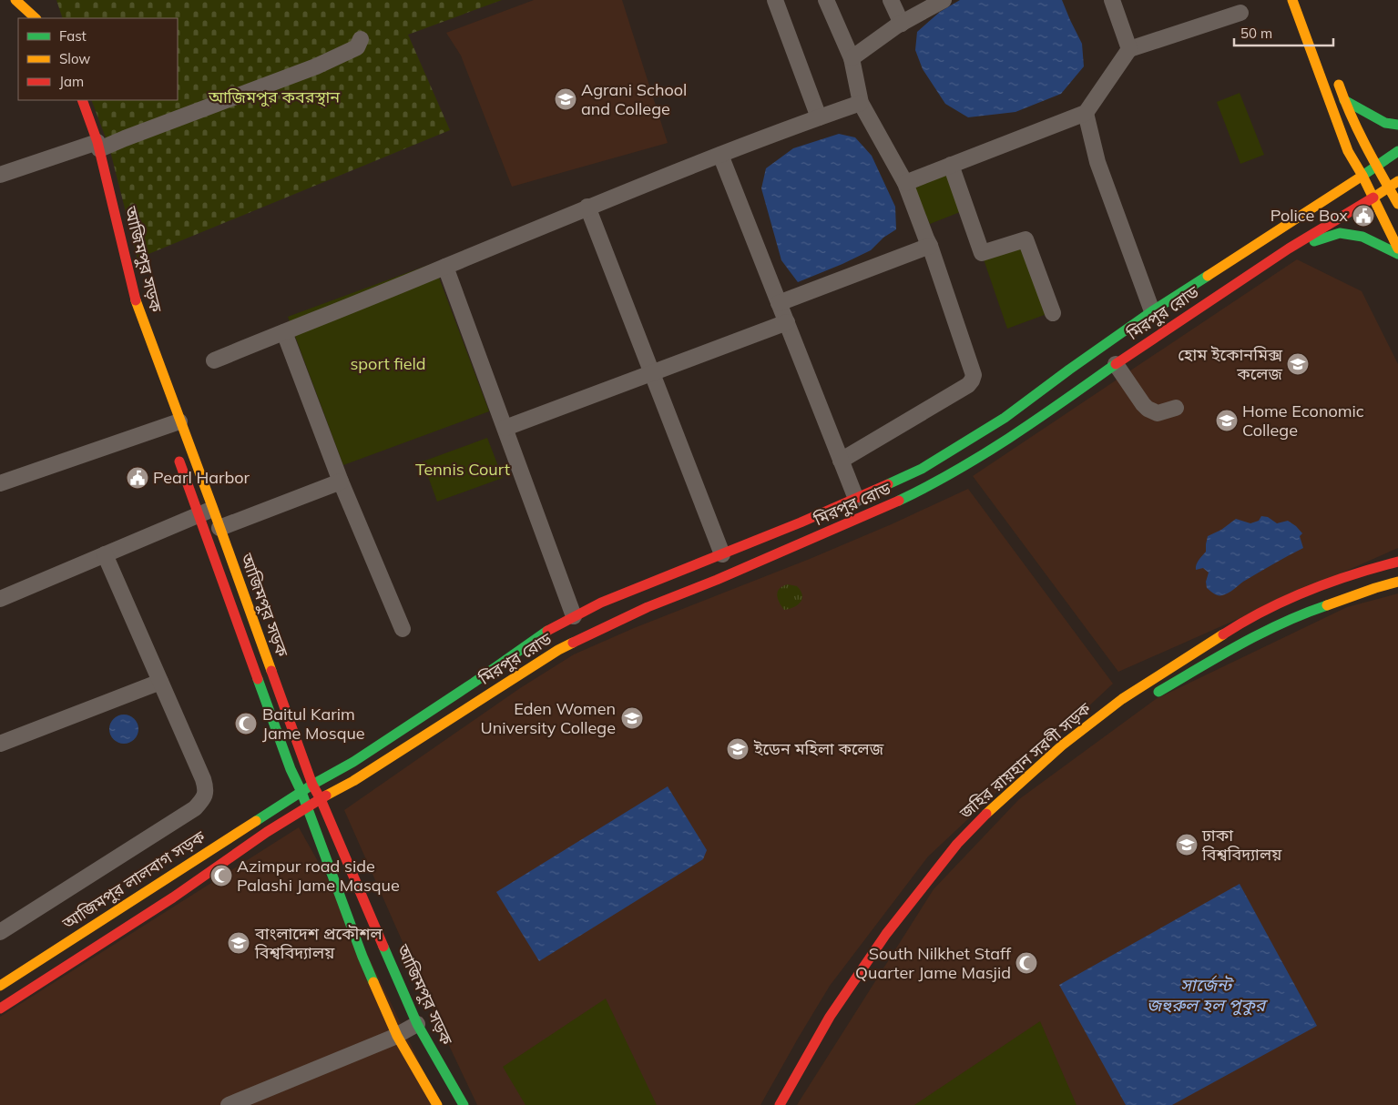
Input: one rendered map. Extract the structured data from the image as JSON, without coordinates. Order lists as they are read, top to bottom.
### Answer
{
  "streets": {
    "main road": [
      "আজিমপুর সড়ক",
      "মিরপুর রোড",
      "জহির রায়হান সরণী সড়ক",
      "আজিমপুর লালবাগ সড়ক"
    ]
  },
  "crossings": [
    ["আজিমপুর সড়ক", "মিরপুর রোড"],
    ["আজিমপুর সড়ক", "আজিমপুর লালবাগ সড়ক"],
    ["মিরপুর রোড", "আজিমপুর লালবাগ সড়ক"]
  ],
  "water": ["সার্জেন্ট জহুরুল হল পুকুর"],
  "parks": ["আজিমপুর কবরস্থান", "sport field", "Tennis Court"],
  "places": {
    "school or university": [
      "Agrani School and College",
      "হোম ইকোনমিক্স কলেজ",
      "Home Economic College",
      "Eden Women University College",
      "ইডেন মহিলা কলেজ",
      "ঢাকা বিশ্ববিদ্যালয়",
      "বাংলাদেশ প্রকৌশল বিশ্ববিদ্যালয়"
    ],
    "public building": ["Police Box", "Pearl Harbor"],
    "mosque": ["Baitul Karim Jame Mosque", "Azimpur road side Palashi Jame Masque", "South Nilkhet Staff Quarter Jame Masjid"]
  },
  "legend": ["Fast", "Slow", "Jam"],
  "scale_bar": "50 m"
}
